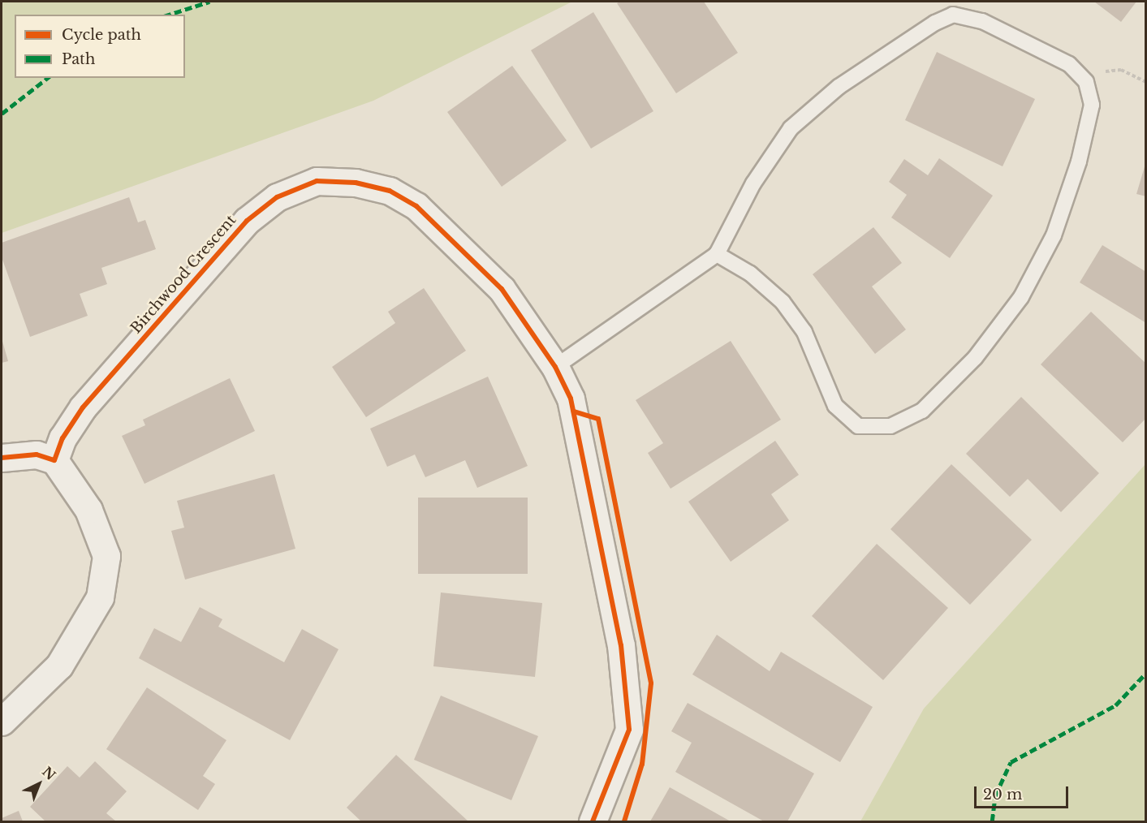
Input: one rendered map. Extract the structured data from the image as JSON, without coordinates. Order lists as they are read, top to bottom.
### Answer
{
  "streets": {
    "street": ["Birchwood Crescent"]
  },
  "legend": ["Cycle path", "Path"],
  "scale_bar": "20 m",
  "north": "top right"
}
